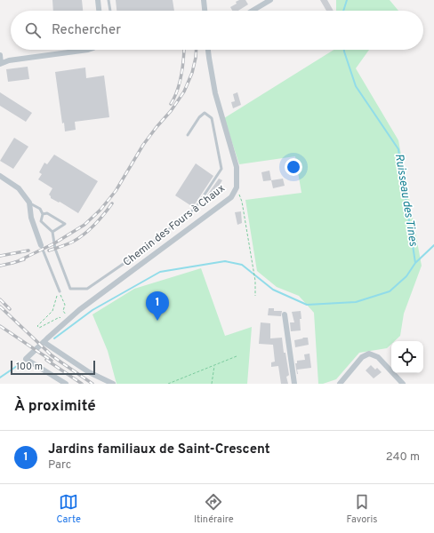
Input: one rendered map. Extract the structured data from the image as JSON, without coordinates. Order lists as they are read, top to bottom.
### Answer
{
  "streets": {
    "street": ["Chemin des Fours à Chaux"]
  },
  "water": ["Ruisseau des Tines"],
  "scale_bar": "100 m",
  "page": {
    "search": "Rechercher",
    "pins": "1",
    "scale": "100 m",
    "heading": "À proximité",
    "list": [
      {
        "mark": "1",
        "name": "Jardins familiaux de Saint-Crescent",
        "note": "Parc",
        "value": "240 m"
      }
    ],
    "nav": ["Carte", "Itinéraire", "Favoris"]
  }
}
